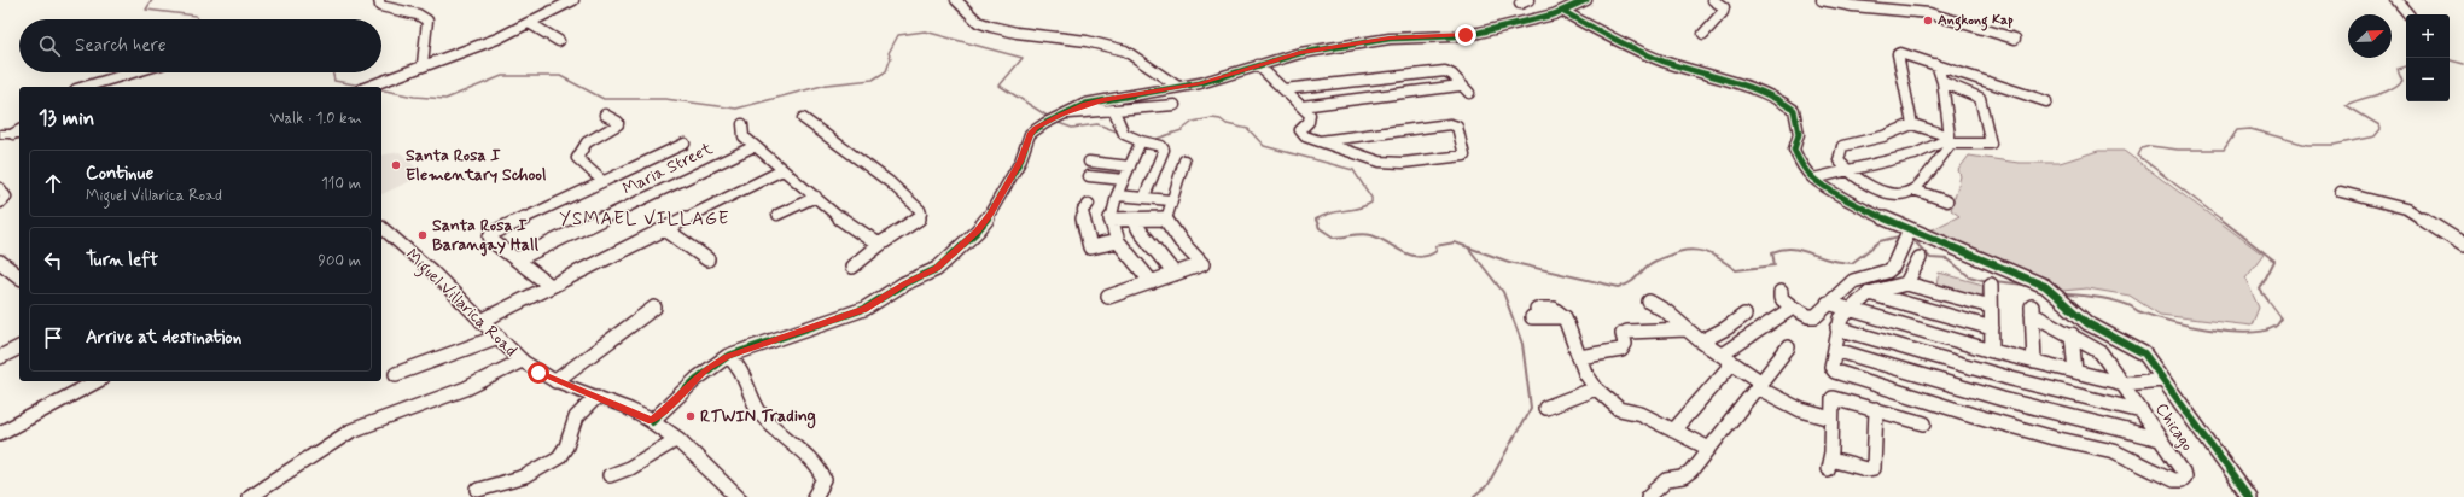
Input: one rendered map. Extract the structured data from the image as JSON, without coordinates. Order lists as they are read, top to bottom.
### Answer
{
  "streets": {
    "main road": ["Miguel Villarica Road"],
    "street": ["Maria Street", "Chicago"]
  },
  "districts": ["YSMAEL VILLAGE"],
  "places": [
    "Angkong Kap",
    "Santa Rosa I Elementary School",
    "Santa Rosa I Barangay Hall",
    "RTWIN Trading"
  ],
  "north": "top right",
  "page": {
    "map_buttons": ["+", "−"],
    "search": "Search here",
    "heading": ["13 min", "Walk · 1.0 km"],
    "list": [
      ["Continue", "Miguel Villarica Road", "110 m"],
      ["Turn left", "900 m"],
      "Arrive at destination"
    ]
  }
}
